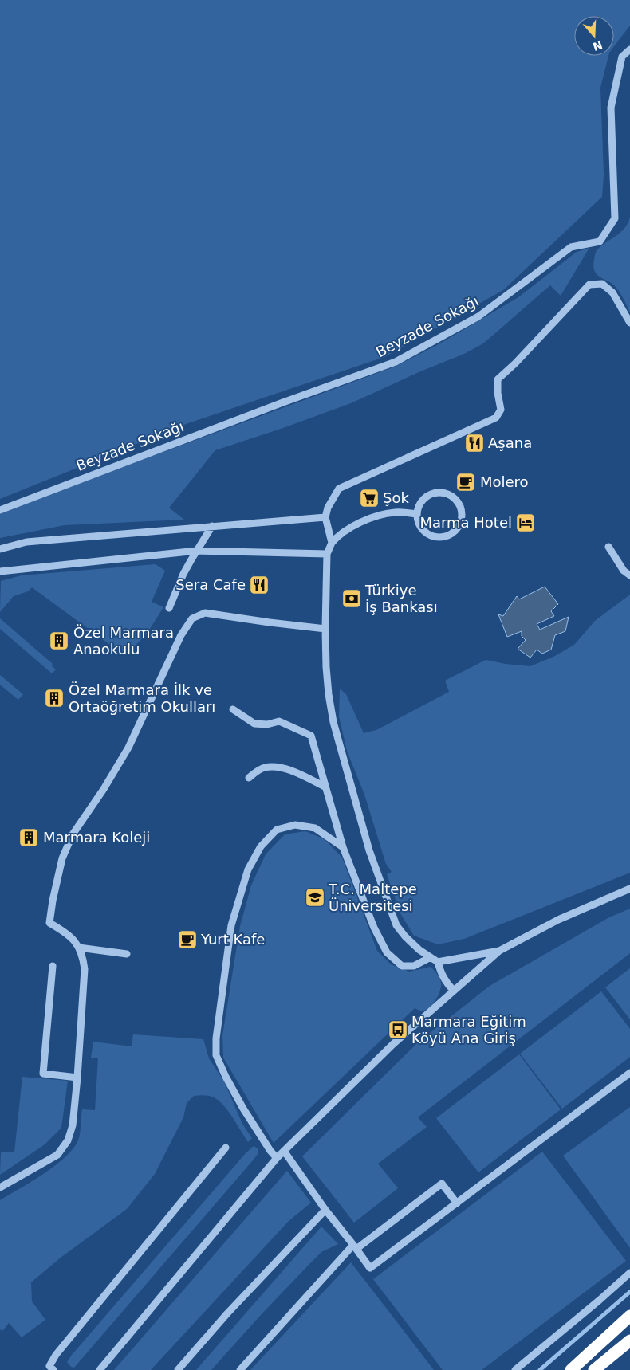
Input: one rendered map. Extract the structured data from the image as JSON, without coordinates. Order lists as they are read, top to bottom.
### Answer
{
  "streets": {
    "street": ["Beyzade Sokağı"]
  },
  "places": {
    "restaurant": ["Aşana", "Sera Cafe"],
    "cafe": ["Molero", "Yurt Kafe"],
    "supermarket": ["Şok"],
    "hotel": ["Marma Hotel"],
    "bank": ["Türkiye İş Bankası"],
    "building": ["Özel Marmara Anaokulu", "Özel Marmara İlk ve Ortaöğretim Okulları", "Marmara Koleji"],
    "school or university": ["T.C. Maltepe Üniversitesi"],
    "bus stop": ["Marmara Eğitim Köyü Ana Giriş"]
  },
  "north": "bottom"
}
